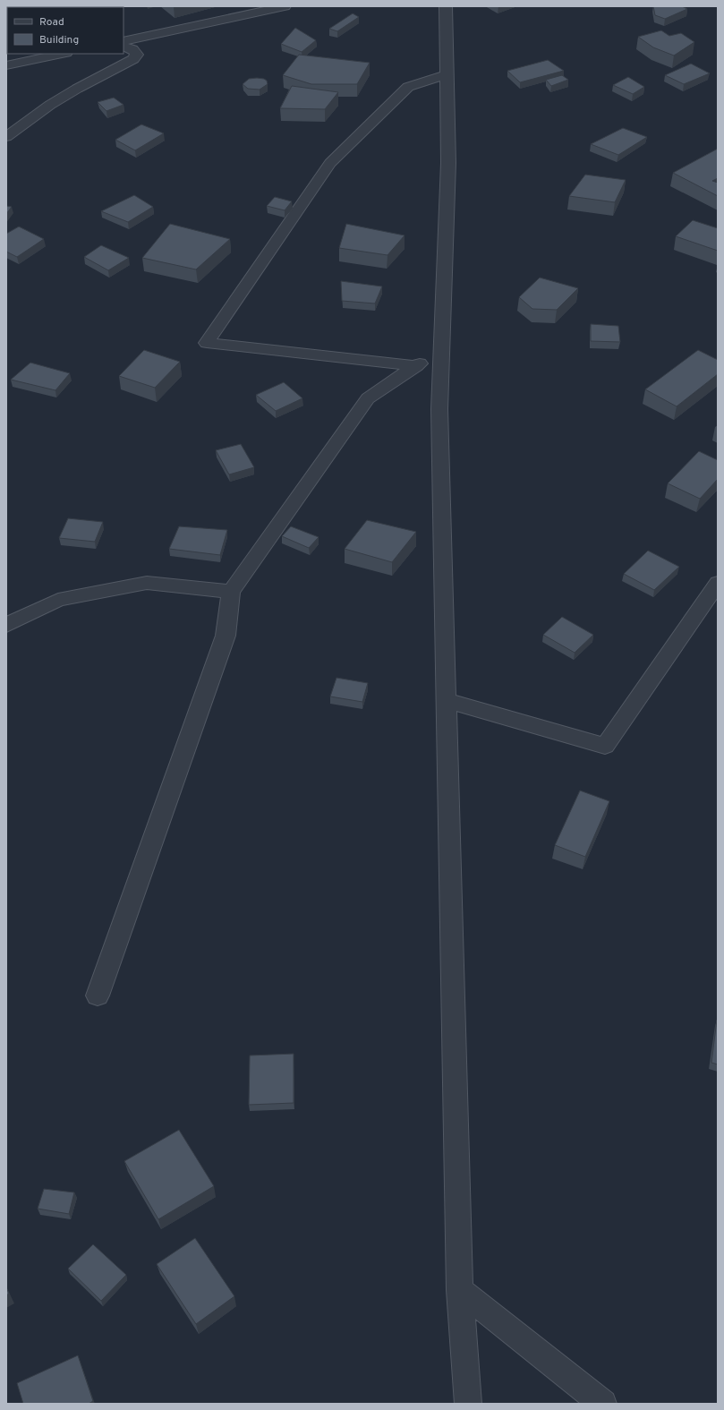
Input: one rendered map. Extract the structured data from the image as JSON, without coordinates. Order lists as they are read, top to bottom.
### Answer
{
  "legend": ["Road", "Building"]
}
